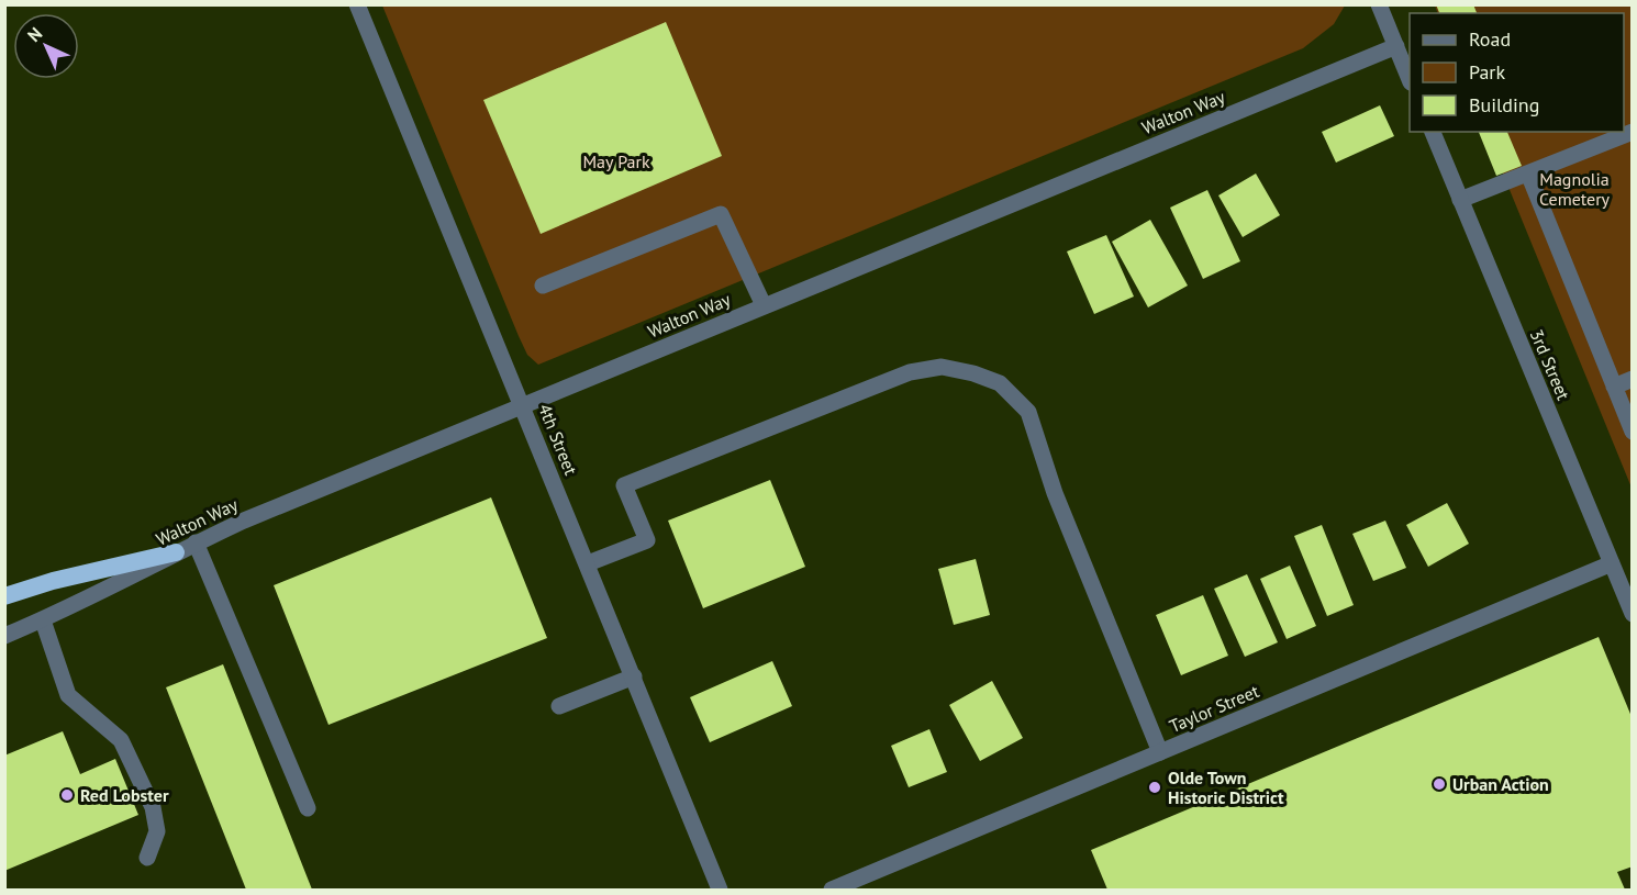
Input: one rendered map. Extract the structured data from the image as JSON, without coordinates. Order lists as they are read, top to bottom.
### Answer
{
  "streets": {
    "street": [
      "Walton Way",
      "3rd Street",
      "4th Street",
      "Taylor Street"
    ]
  },
  "crossings": [
    ["Walton Way", "4th Street"],
    ["3rd Street", "Taylor Street"]
  ],
  "parks": ["May Park", "Magnolia Cemetery"],
  "places": ["Urban Action", "Olde Town Historic District", "Red Lobster"],
  "legend": ["Road", "Park", "Building"],
  "north": "top left"
}
